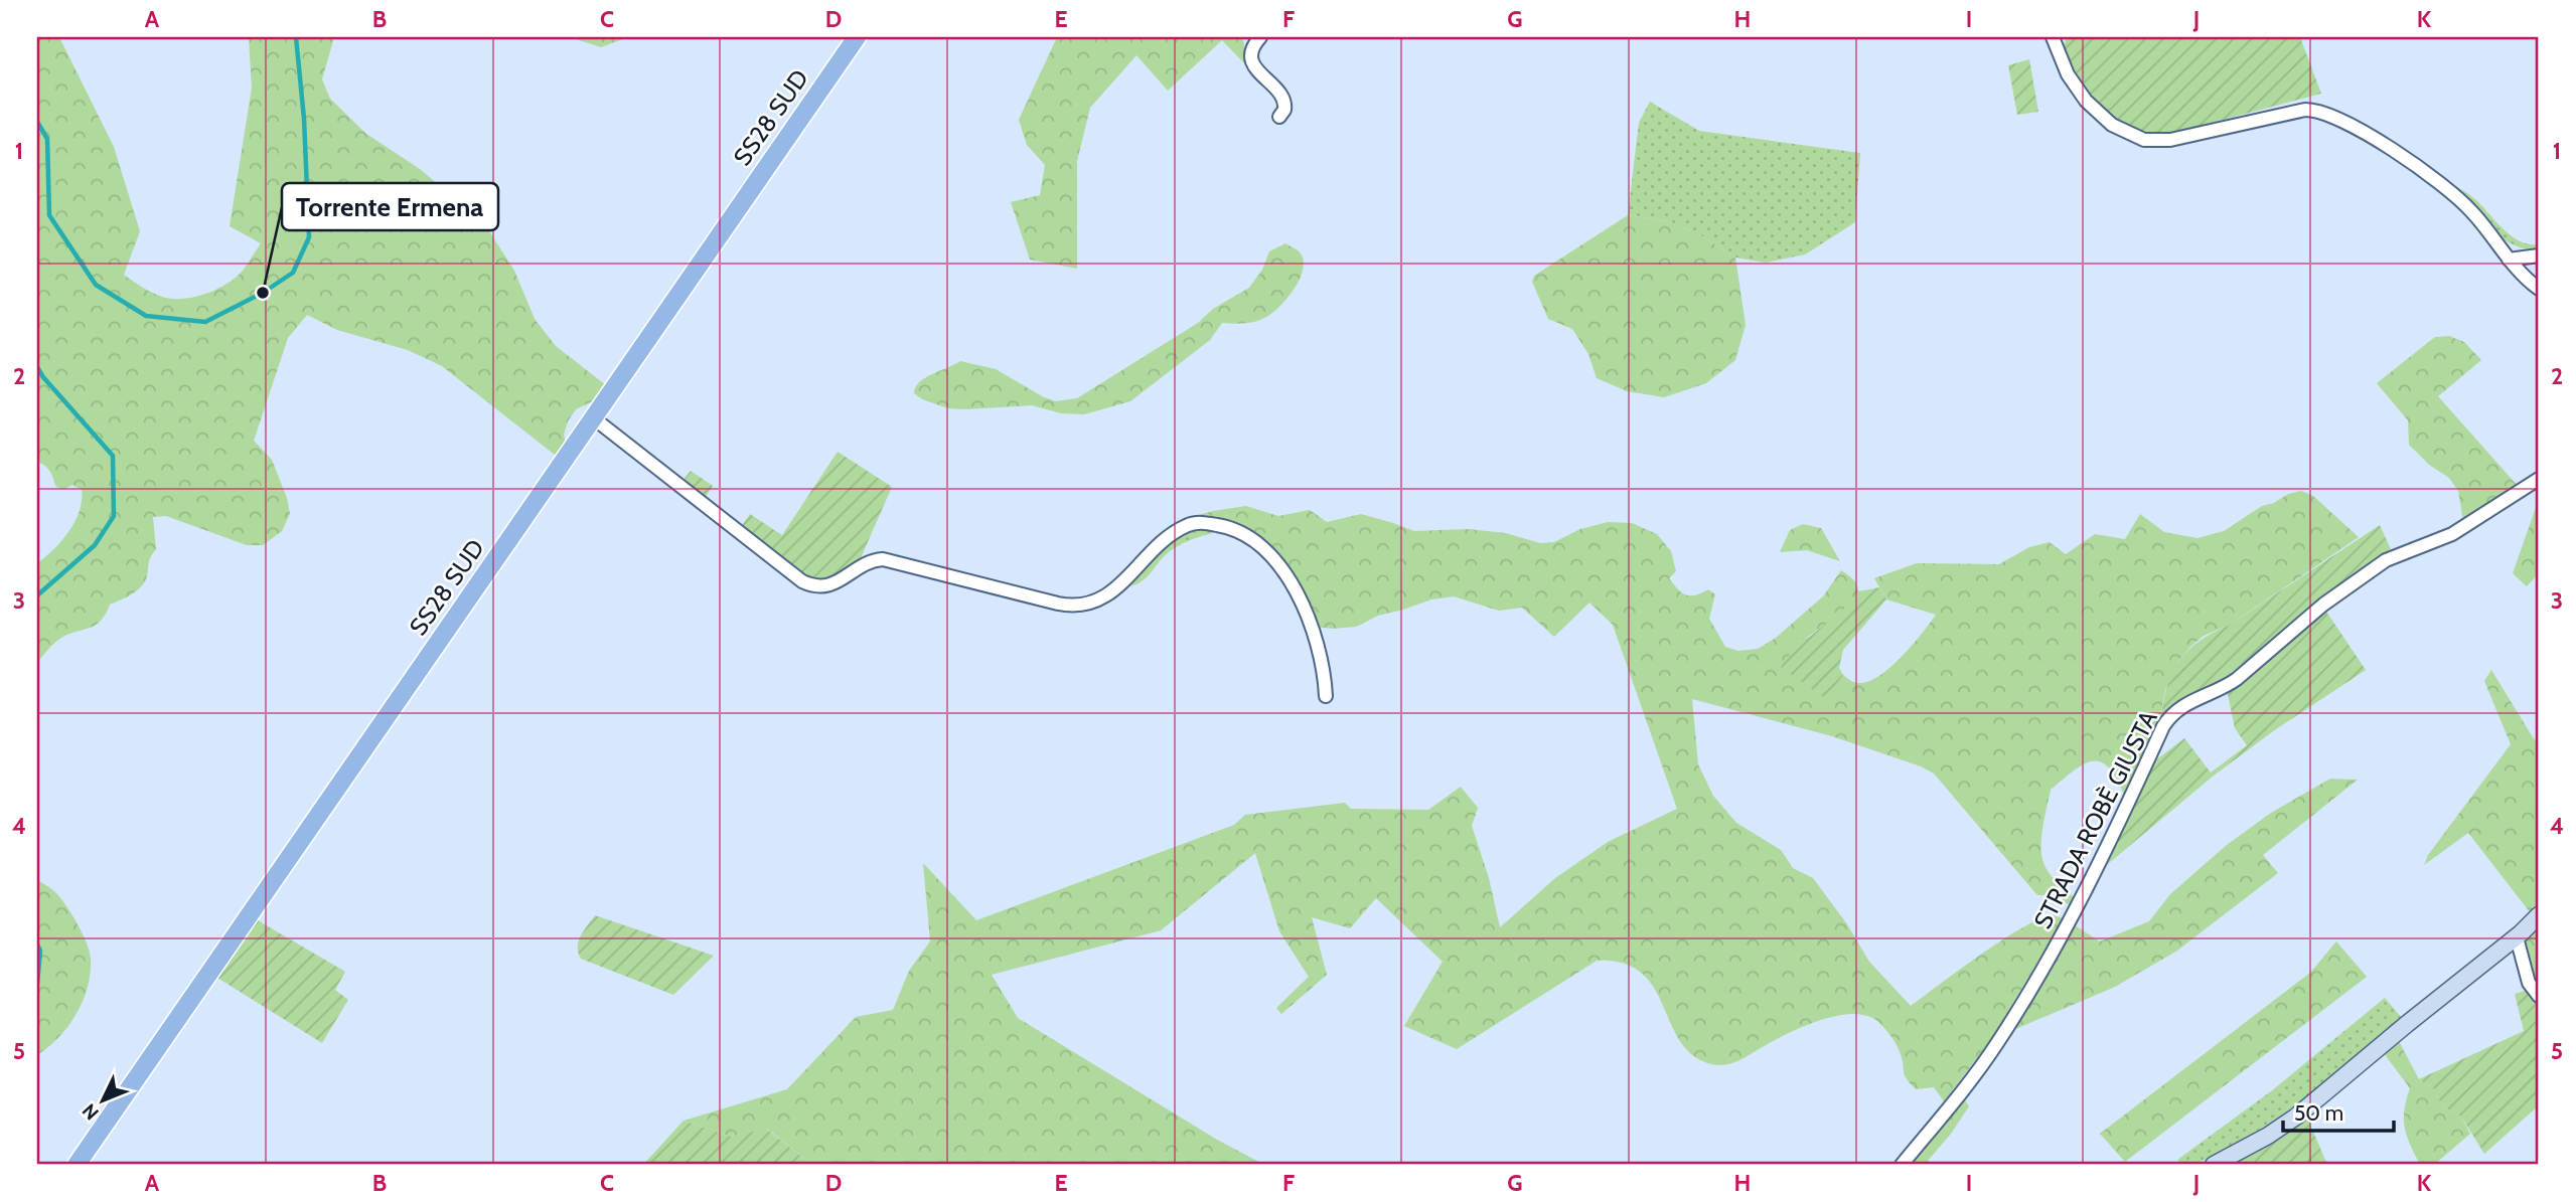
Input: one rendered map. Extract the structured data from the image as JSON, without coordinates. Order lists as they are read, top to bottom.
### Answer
{
  "streets": {
    "main road": ["SS28 SUD"],
    "street": ["STRADA ROBÈ GIUSTA"]
  },
  "places": ["Torrente Ermena"],
  "scale_bar": "50 m",
  "north": "bottom left",
  "grid": {
    "columns": [
      "A",
      "B",
      "C",
      "D",
      "E",
      "F",
      "G",
      "H",
      "I",
      "J",
      "K"
    ],
    "rows": [
      "1",
      "2",
      "3",
      "4",
      "5"
    ]
  }
}
